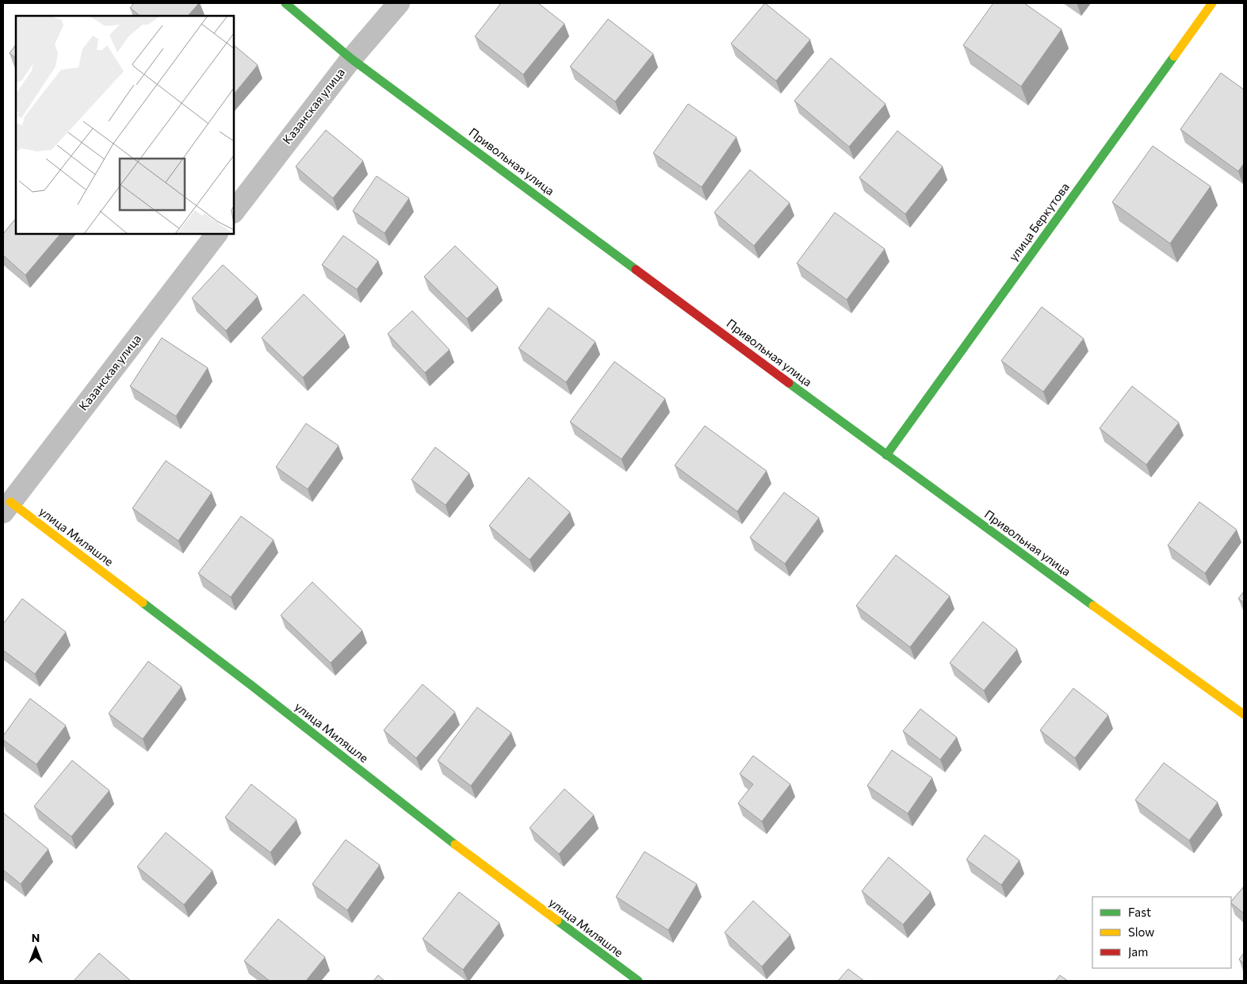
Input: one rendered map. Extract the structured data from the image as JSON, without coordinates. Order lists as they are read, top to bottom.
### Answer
{
  "streets": {
    "street": [
      "Казанская улица",
      "Привольная улица",
      "улица Беркутова",
      "улица Миляшле"
    ]
  },
  "crossings": [
    ["Казанская улица", "Привольная улица"],
    ["Казанская улица", "улица Миляшле"],
    ["Привольная улица", "улица Беркутова"]
  ],
  "legend": ["Fast", "Slow", "Jam"],
  "north": "top"
}
